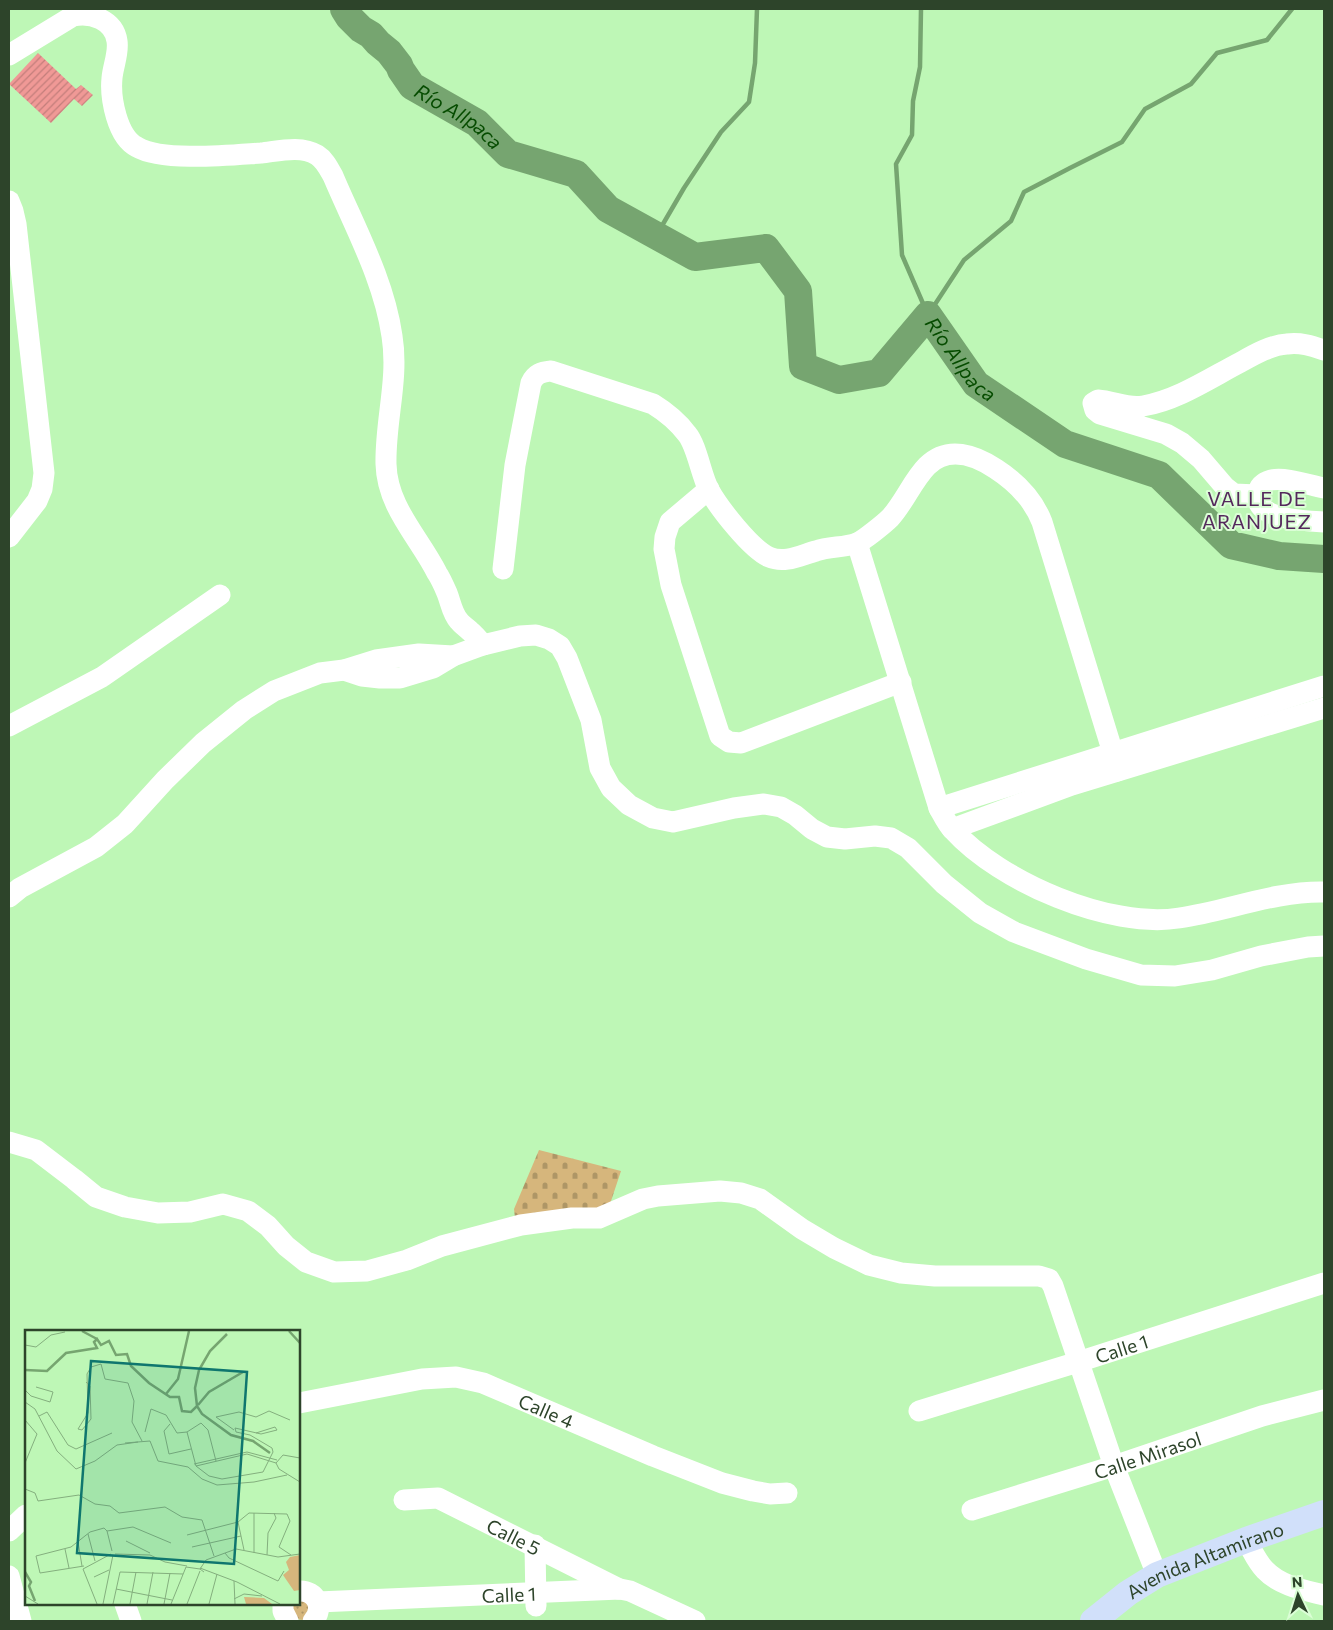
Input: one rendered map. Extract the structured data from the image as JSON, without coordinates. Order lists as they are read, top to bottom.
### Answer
{
  "streets": {
    "main road": ["Avenida Altamirano"],
    "street": [
      "Calle 1",
      "Calle 4",
      "Calle Mirasol",
      "Calle 5"
    ]
  },
  "crossings": [
    ["Calle 1", "Calle 5"]
  ],
  "districts": ["VALLE DE ARANJUEZ"],
  "water": ["Río Allpaca"],
  "north": "top"
}
